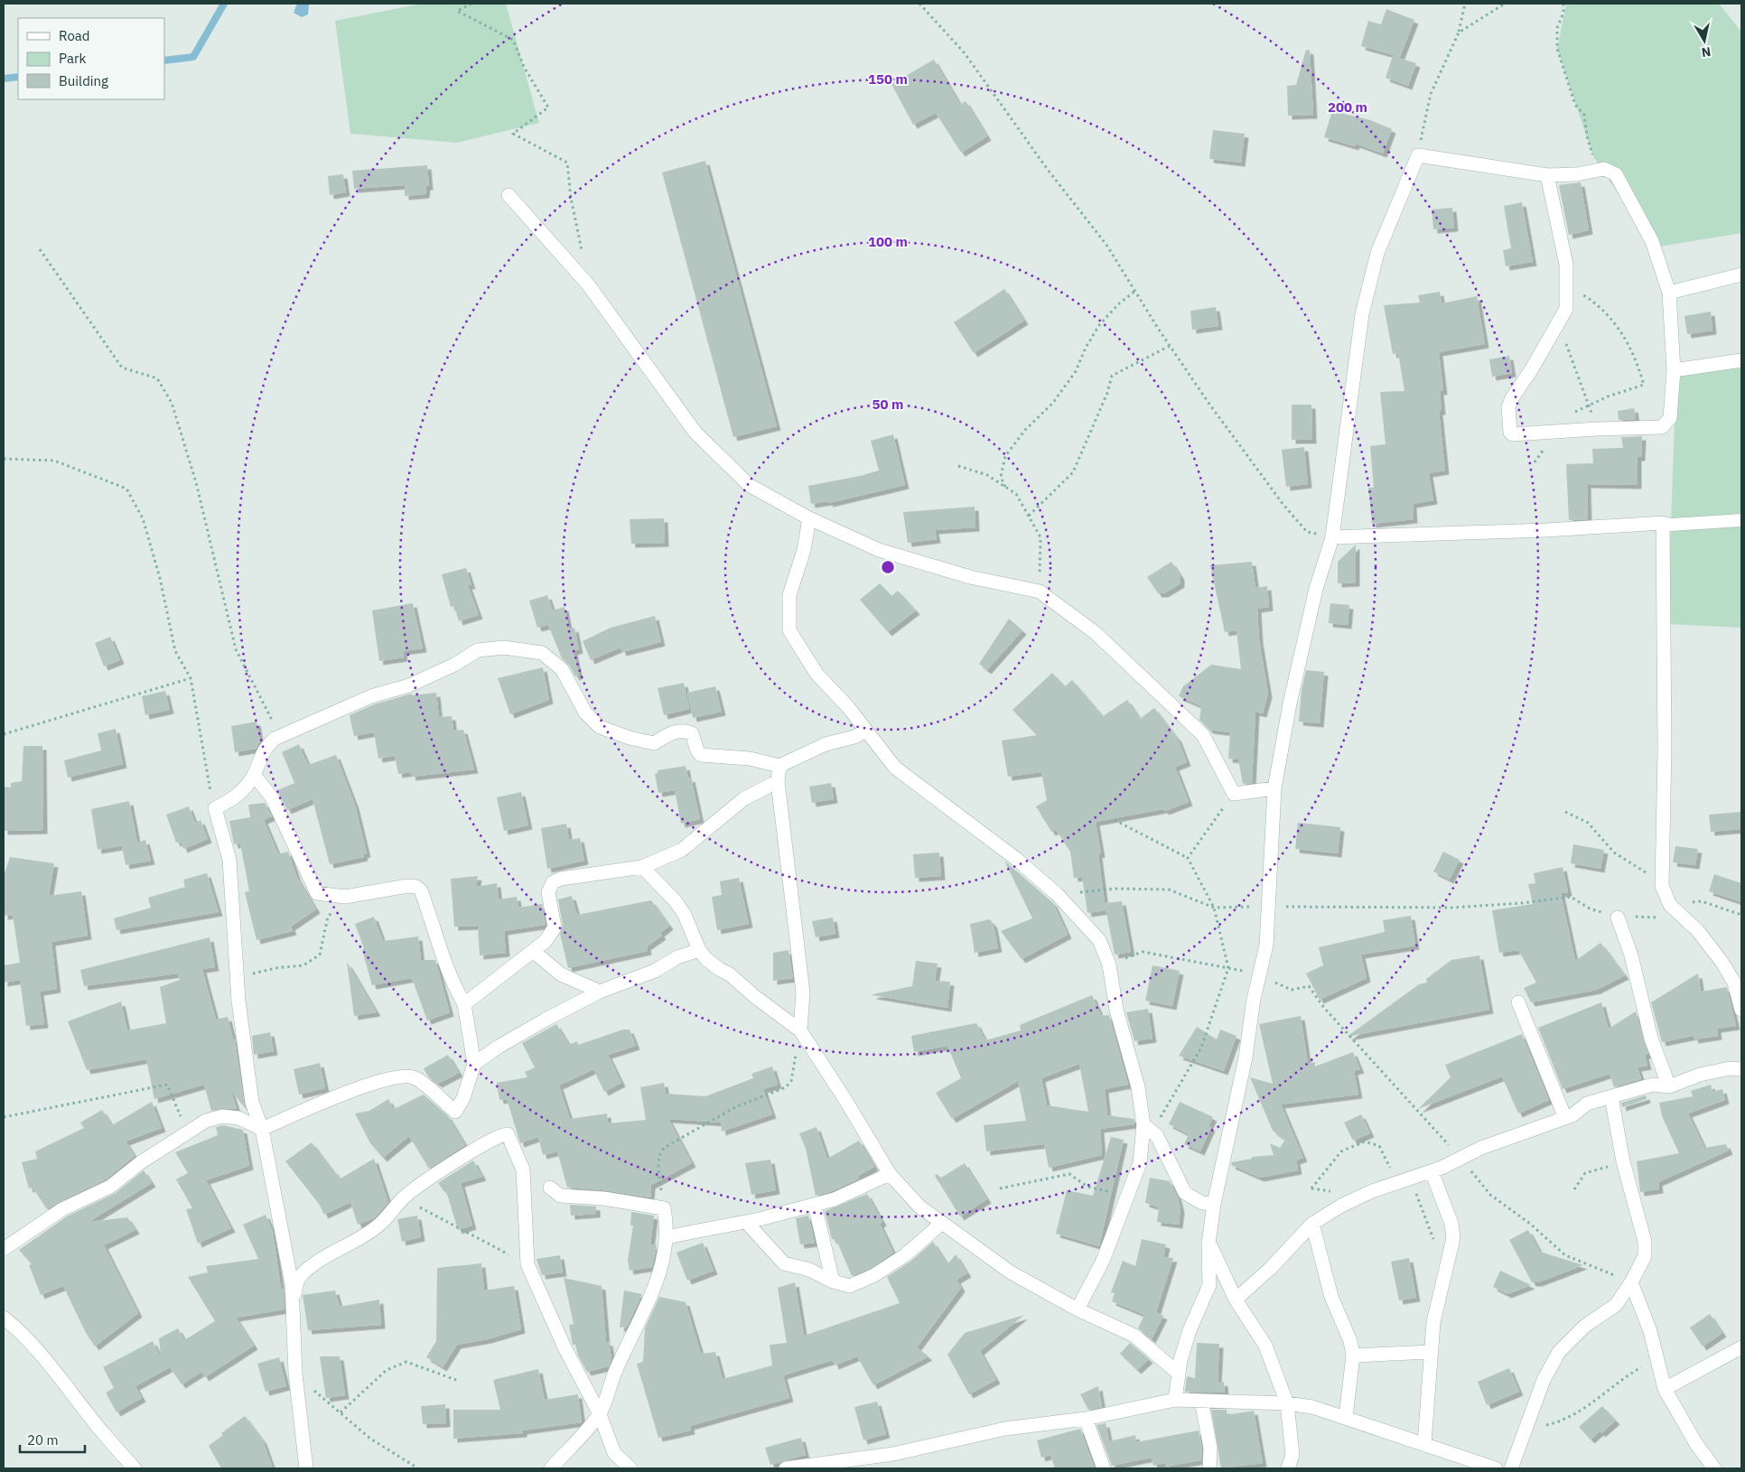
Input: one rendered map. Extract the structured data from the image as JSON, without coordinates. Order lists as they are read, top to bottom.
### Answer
{
  "legend": ["Road", "Park", "Building"],
  "scale_bar": "20 m",
  "north": "bottom",
  "rings": [
    "150 m",
    "200 m",
    "100 m",
    "50 m"
  ]
}
